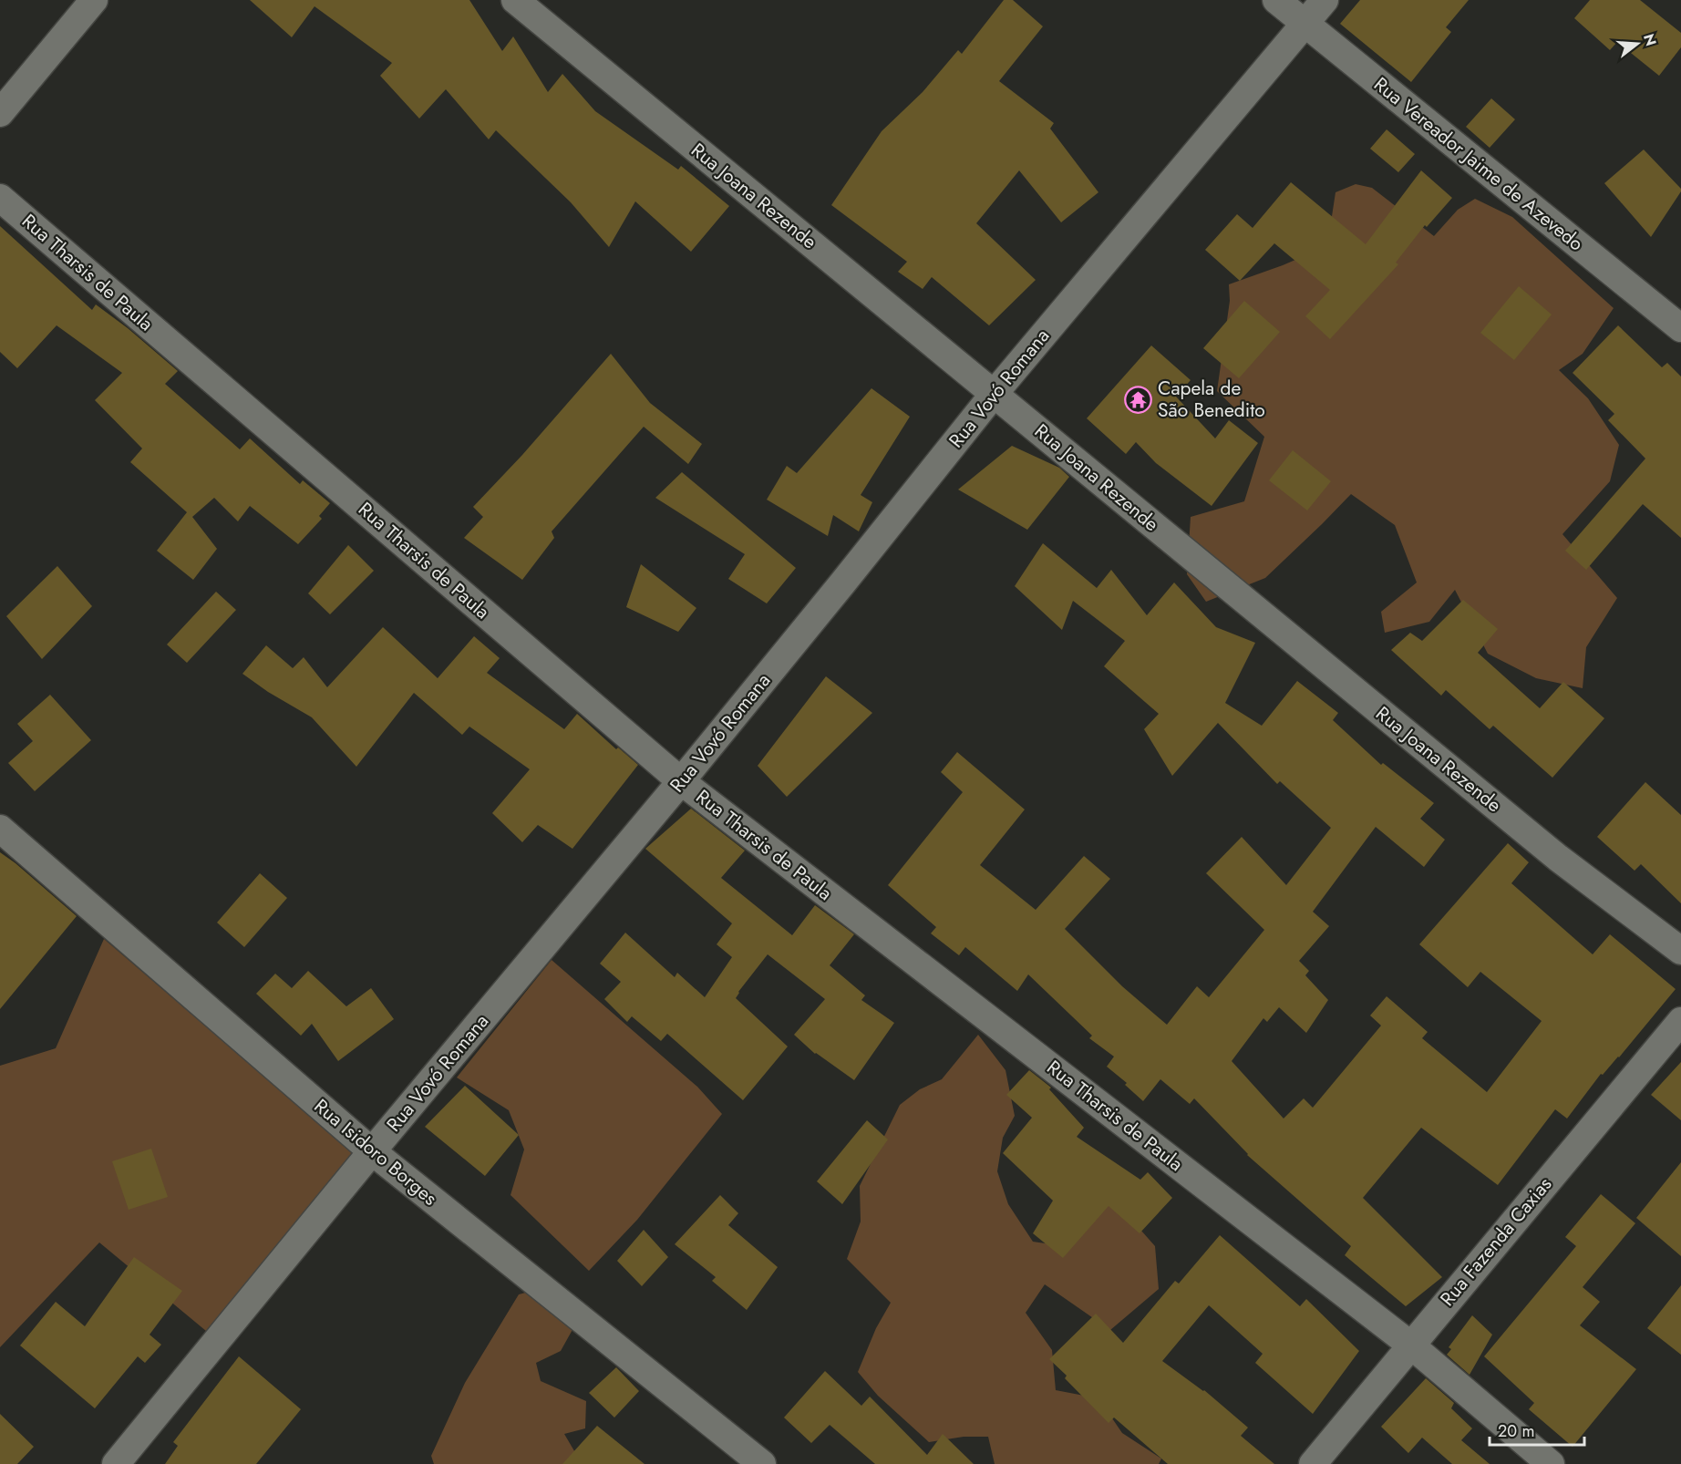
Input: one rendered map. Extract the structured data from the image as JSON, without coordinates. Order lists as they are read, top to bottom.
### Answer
{
  "streets": {
    "street": [
      "Rua Vereador Jaime de Azevedo",
      "Rua Joana Rezende",
      "Rua Tharsis de Paula",
      "Rua Vovó Romana",
      "Rua Isidoro Borges",
      "Rua Fazenda Caxias"
    ]
  },
  "crossings": [
    ["Rua Vereador Jaime de Azevedo", "Rua Vovó Romana"],
    ["Rua Joana Rezende", "Rua Vovó Romana"],
    ["Rua Tharsis de Paula", "Rua Vovó Romana"],
    ["Rua Tharsis de Paula", "Rua Fazenda Caxias"],
    ["Rua Vovó Romana", "Rua Isidoro Borges"]
  ],
  "places": {
    "temple": ["Capela de São Benedito"]
  },
  "scale_bar": "20 m",
  "north": "right"
}
